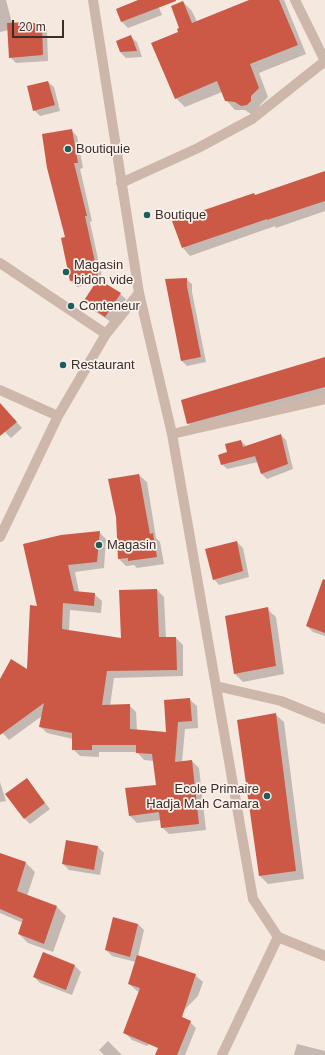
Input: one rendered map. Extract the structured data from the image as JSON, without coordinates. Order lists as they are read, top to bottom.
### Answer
{
  "places": [
    "Boutiquie",
    "Boutique",
    "Magasin bidon vide",
    "Conteneur",
    "Restaurant",
    "Magasin",
    "Ecole Primaire Hadja Mah Camara"
  ],
  "scale_bar": "20 m"
}
